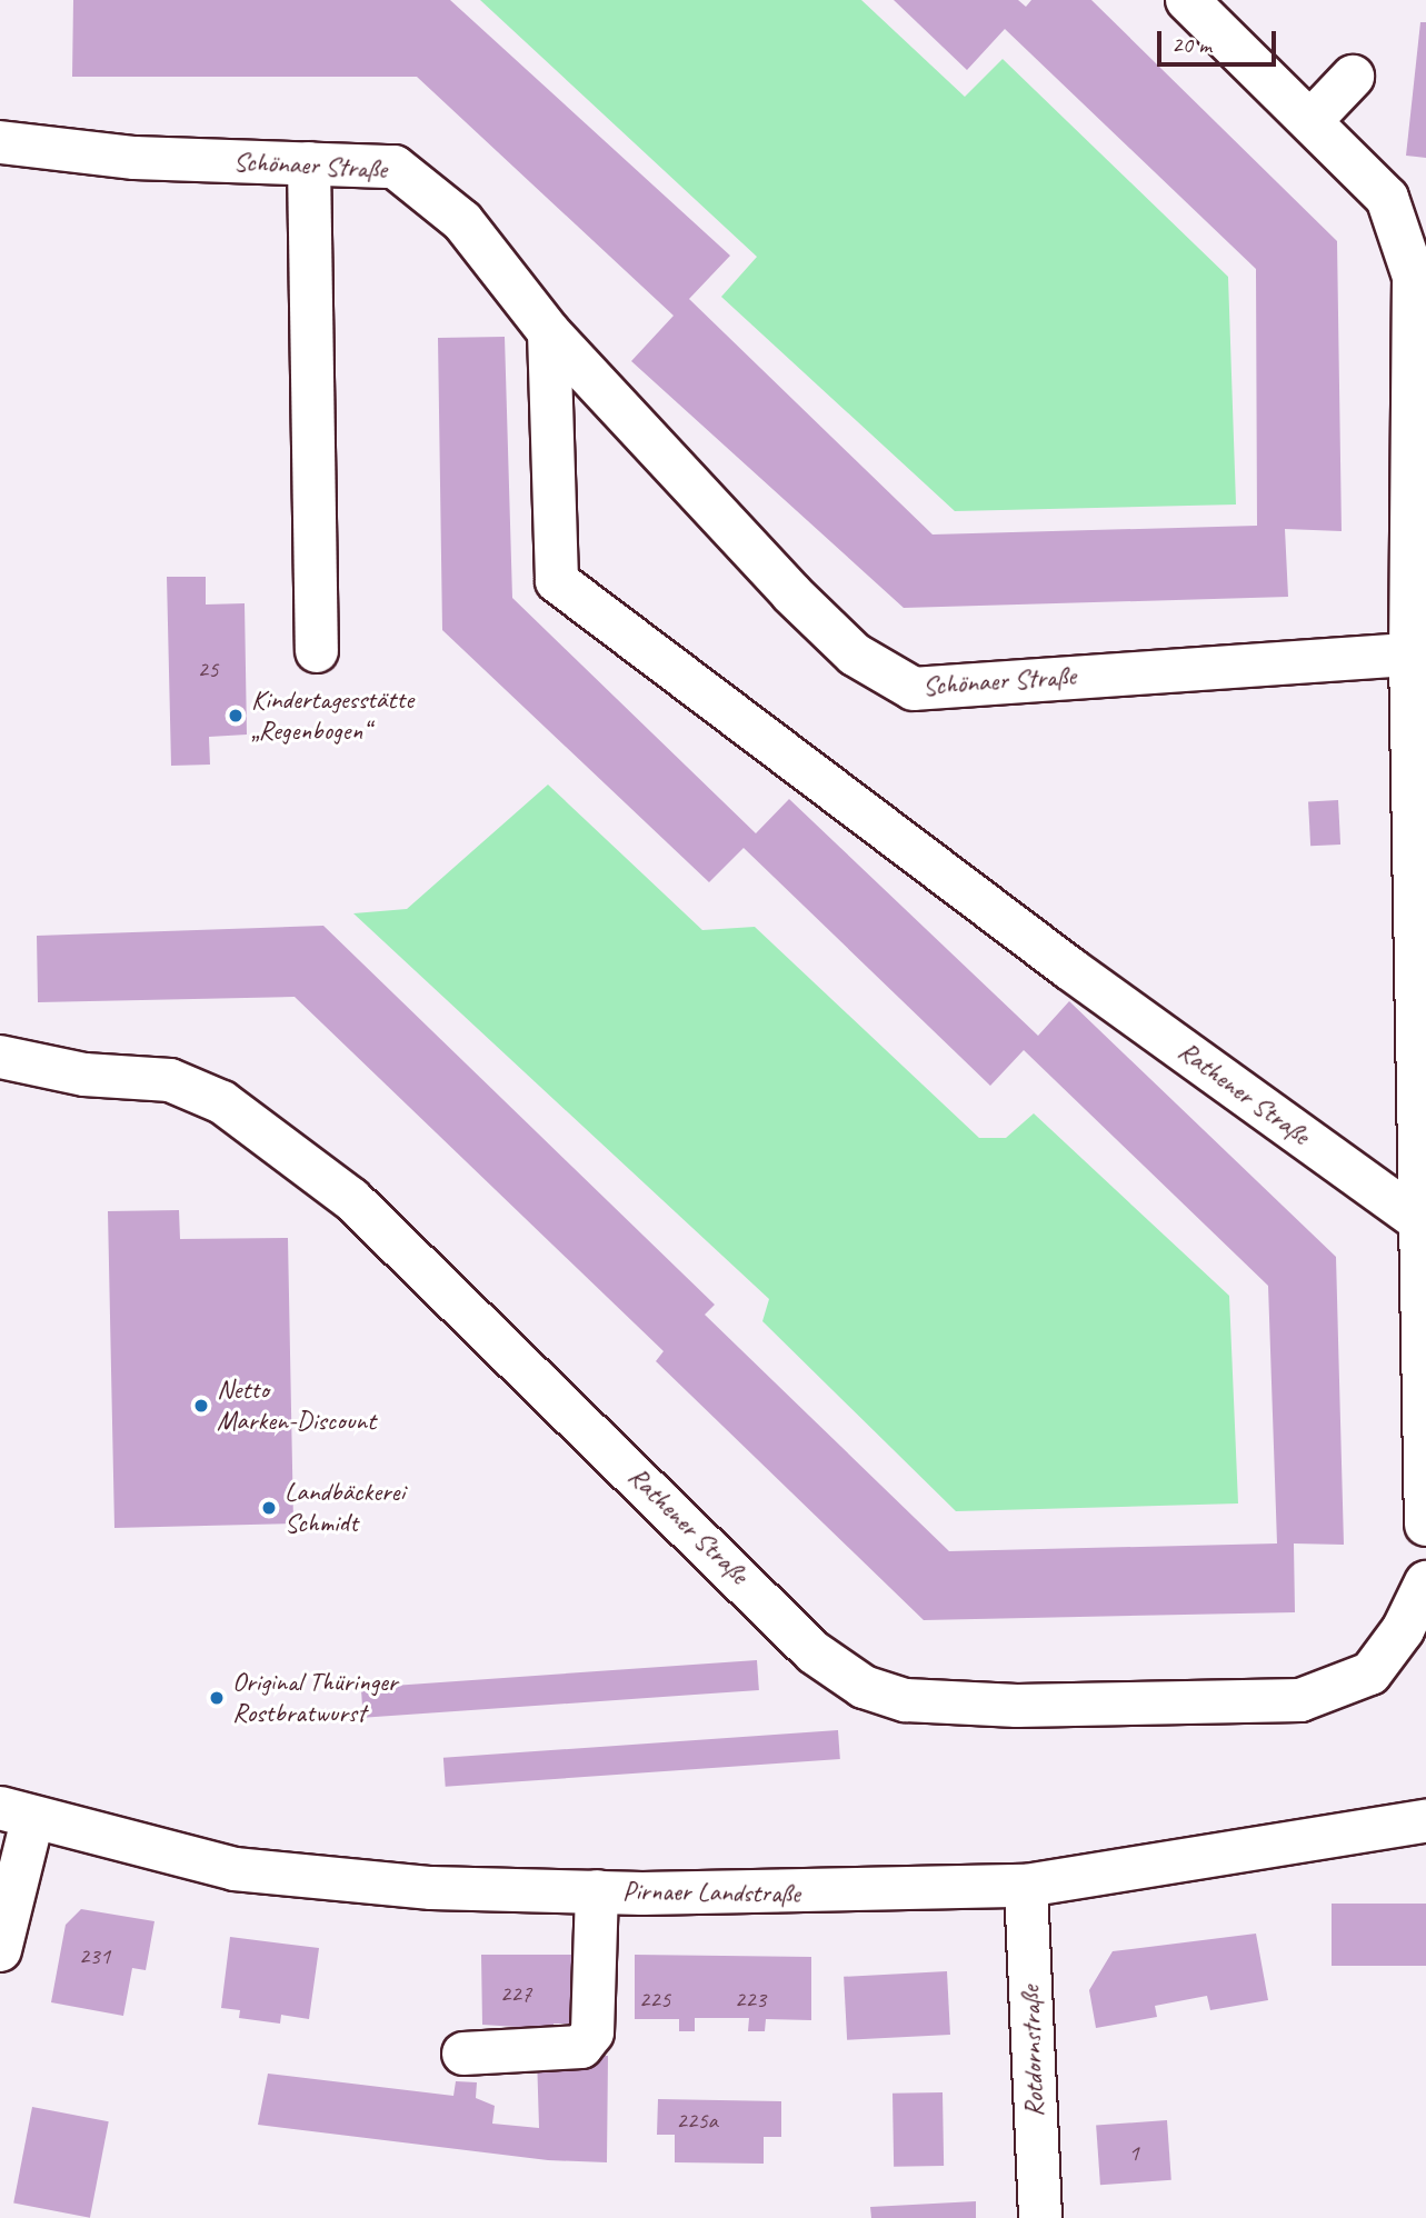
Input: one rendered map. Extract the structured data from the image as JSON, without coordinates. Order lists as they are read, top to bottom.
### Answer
{
  "streets": {
    "street": [
      "Schönaer Straße",
      "Rathener Straße",
      "Pirnaer Landstraße",
      "Rotdornstraße"
    ]
  },
  "crossings": [
    ["Schönaer Straße", "Rathener Straße"],
    ["Pirnaer Landstraße", "Rotdornstraße"]
  ],
  "places": [
    "Kindertagesstätte „Regenbogen“",
    "Netto Marken-Discount",
    "Landbäckerei Schmidt",
    "Original Thüringer Rostbratwurst"
  ],
  "house_numbers": [
    "25",
    "231",
    "227",
    "225",
    "223",
    "225a",
    "1"
  ],
  "scale_bar": "20 m"
}
